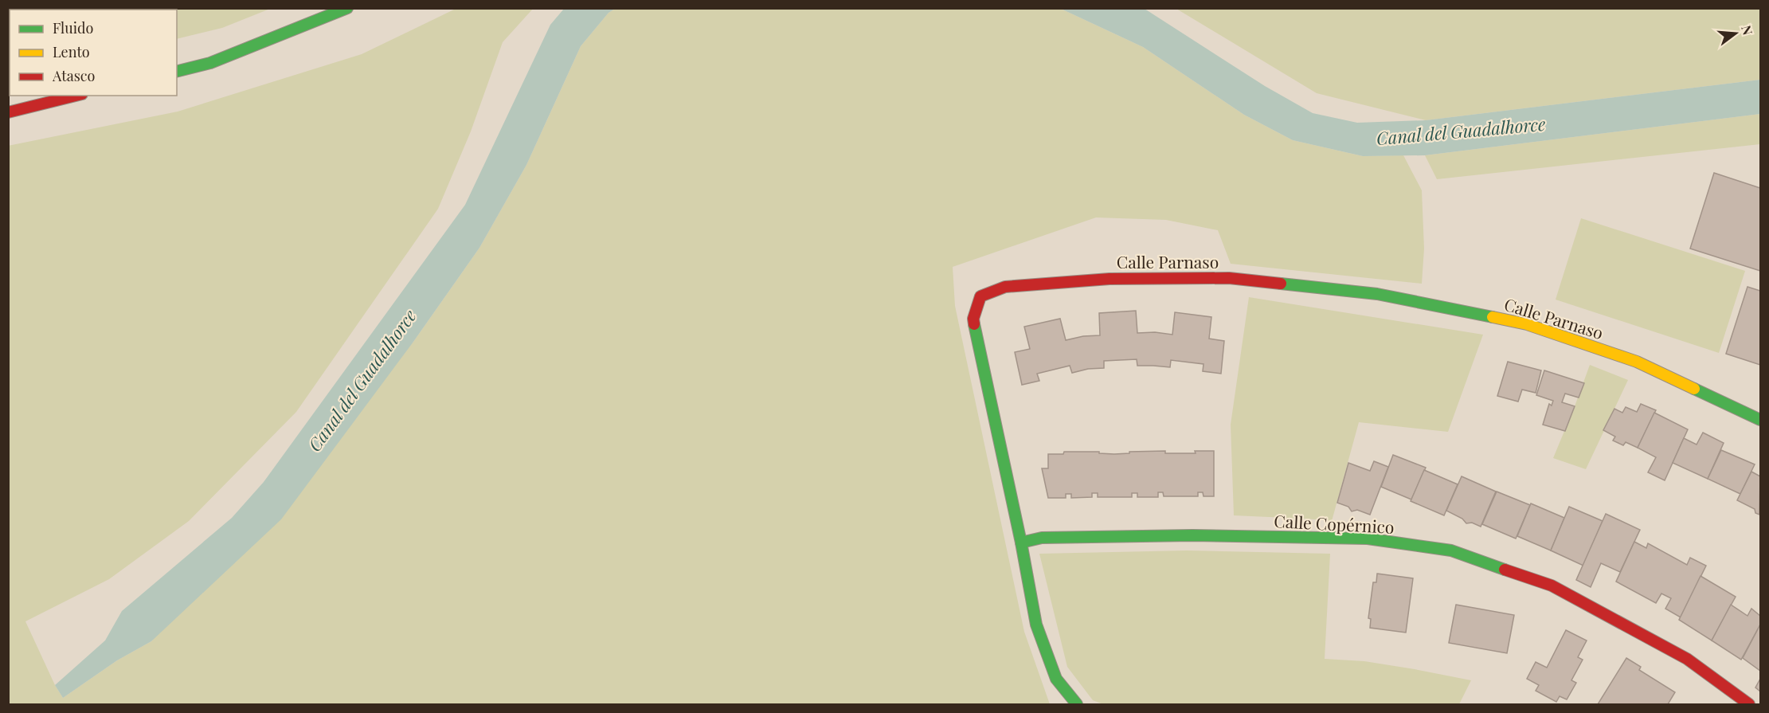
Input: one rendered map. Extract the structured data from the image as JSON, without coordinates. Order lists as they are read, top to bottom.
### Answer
{
  "streets": {
    "street": ["Calle Parnaso", "Calle Copérnico"]
  },
  "crossings": [
    ["Calle Parnaso", "Calle Copérnico"]
  ],
  "water": ["Canal del Guadalhorce"],
  "legend": ["Fluido", "Lento", "Atasco"],
  "north": "right"
}
